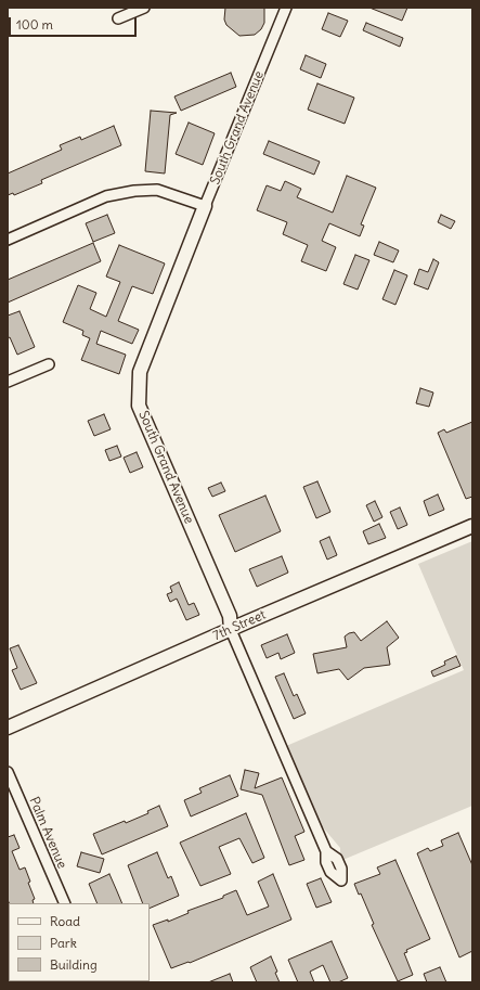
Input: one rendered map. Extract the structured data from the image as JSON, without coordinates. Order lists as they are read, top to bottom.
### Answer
{
  "streets": {
    "street": ["South Grand Avenue", "7th Street", "Palm Avenue"]
  },
  "crossings": [
    ["South Grand Avenue", "7th Street"]
  ],
  "legend": ["Road", "Park", "Building"],
  "scale_bar": "100 m"
}
